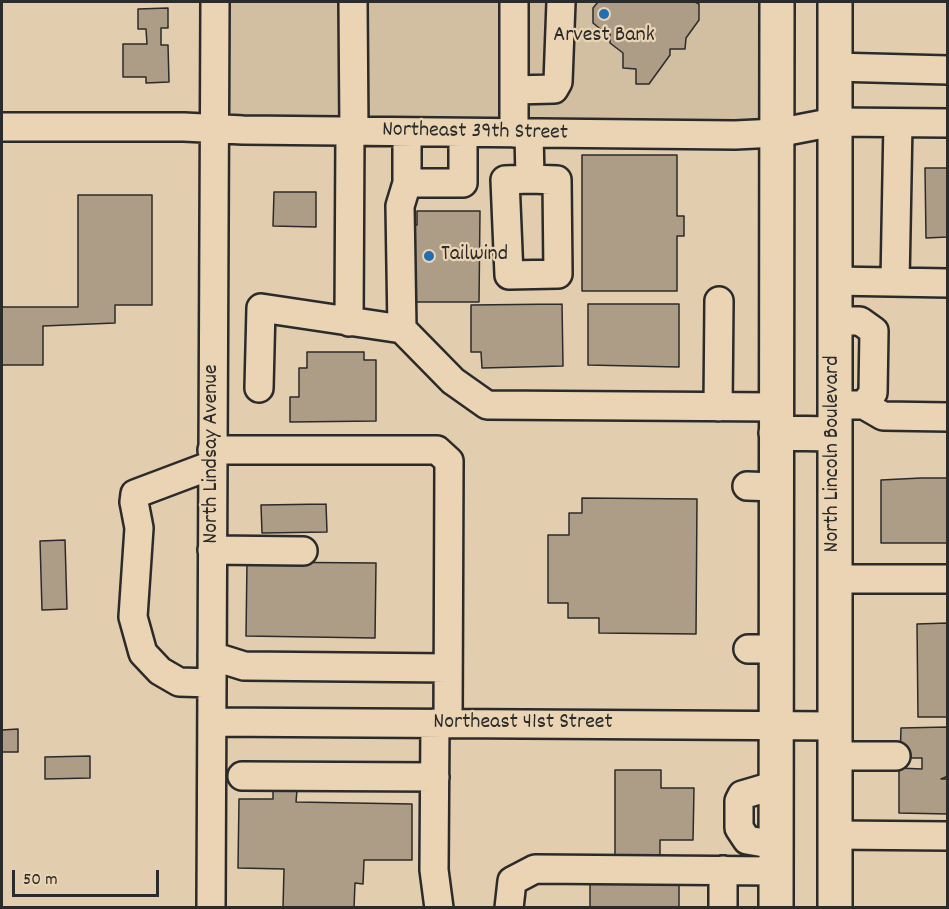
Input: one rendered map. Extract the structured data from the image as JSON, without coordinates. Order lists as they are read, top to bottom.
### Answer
{
  "streets": {
    "main road": ["North Lincoln Boulevard"],
    "street": ["Northeast 39th Street", "North Lindsay Avenue", "Northeast 41st Street"]
  },
  "crossings": [
    ["Northeast 39th Street", "North Lindsay Avenue"],
    ["Northeast 39th Street", "North Lincoln Boulevard"],
    ["North Lindsay Avenue", "Northeast 41st Street"],
    ["North Lincoln Boulevard", "Northeast 41st Street"]
  ],
  "places": ["Arvest Bank", "Tailwind"],
  "scale_bar": "50 m"
}
